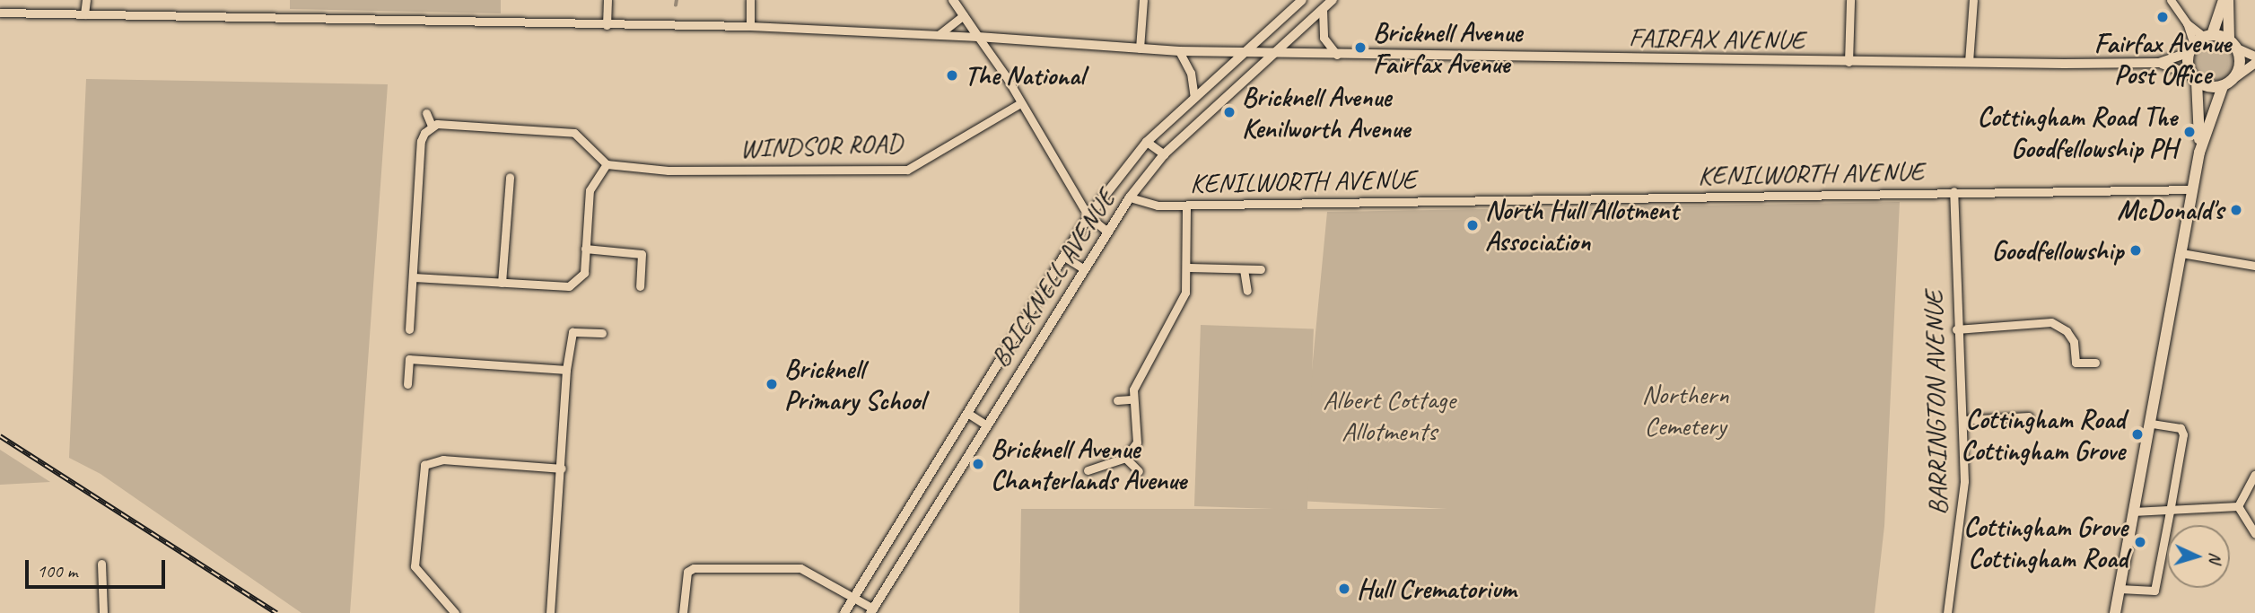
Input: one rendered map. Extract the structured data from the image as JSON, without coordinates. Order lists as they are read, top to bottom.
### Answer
{
  "streets": {
    "street": [
      "FAIRFAX AVENUE",
      "WINDSOR ROAD",
      "KENILWORTH AVENUE",
      "BRICKNELL AVENUE",
      "BARRINGTON AVENUE"
    ]
  },
  "crossings": [
    ["FAIRFAX AVENUE", "BRICKNELL AVENUE"],
    ["KENILWORTH AVENUE", "BRICKNELL AVENUE"],
    ["KENILWORTH AVENUE", "BARRINGTON AVENUE"]
  ],
  "parks": ["Northern Cemetery", "Albert Cottage Allotments"],
  "places": [
    "Fairfax Avenue Post Office",
    "Bricknell Avenue Fairfax Avenue",
    "The National",
    "Bricknell Avenue Kenilworth Avenue",
    "Cottingham Road The Goodfellowship PH",
    "McDonald's",
    "North Hull Allotment Association",
    "Goodfellowship",
    "Bricknell Primary School",
    "Cottingham Road Cottingham Grove",
    "Bricknell Avenue Chanterlands Avenue",
    "Cottingham Grove Cottingham Road",
    "Hull Crematorium"
  ],
  "scale_bar": "100 m",
  "north": "right"
}
